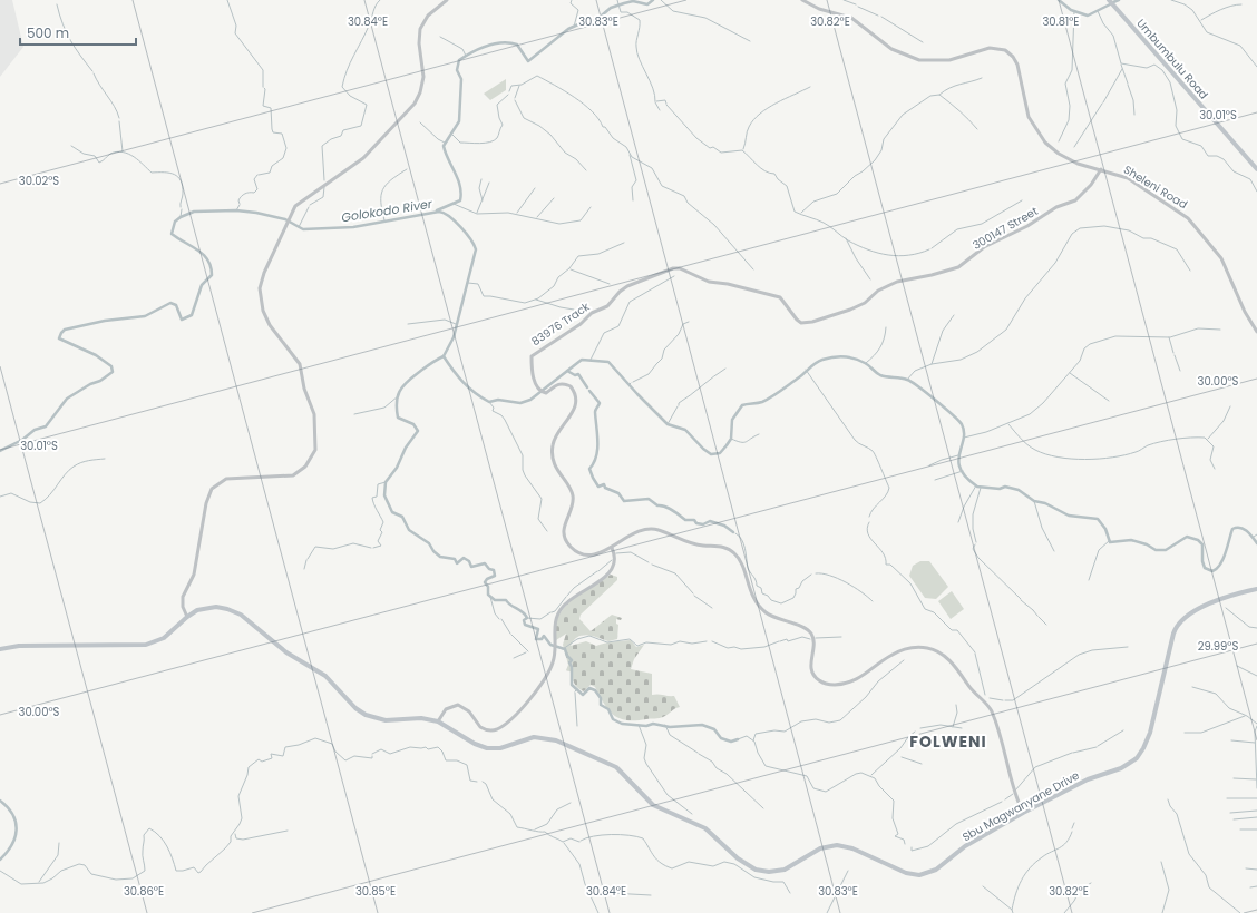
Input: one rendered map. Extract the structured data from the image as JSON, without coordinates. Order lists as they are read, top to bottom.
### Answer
{
  "streets": {
    "main road": ["Umbumbulu Road", "Sbu Magwanyane Drive"],
    "street": ["Sheleni Road", "300147 Street", "83976 Track"]
  },
  "crossings": [
    ["Sheleni Road", "300147 Street"],
    ["300147 Street", "83976 Track"]
  ],
  "districts": ["FOLWENI"],
  "water": ["Golokodo River"],
  "scale_bar": "500 m",
  "coordinates": [
    "30.84°E",
    "30.83°E",
    "30.82°E",
    "30.81°E",
    "30.01°S",
    "30.02°S",
    "30.00°S",
    "29.99°S",
    "30.86°E",
    "30.85°E"
  ]
}
